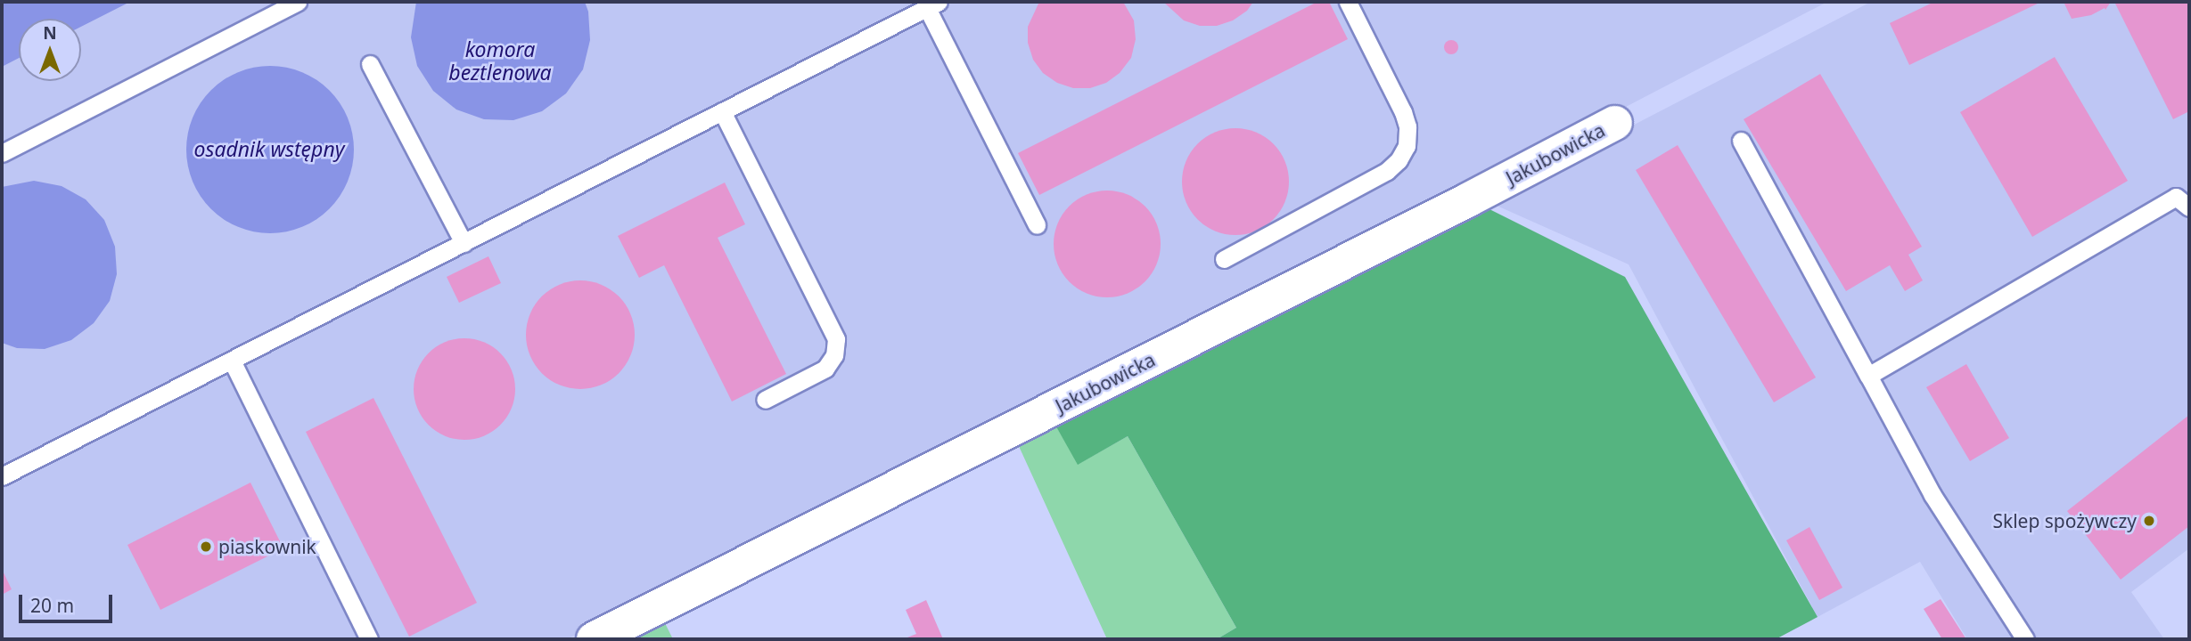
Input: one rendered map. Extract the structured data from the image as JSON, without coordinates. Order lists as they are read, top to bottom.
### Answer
{
  "streets": {
    "street": ["Jakubowicka"]
  },
  "water": ["komora beztlenowa", "osadnik wstępny"],
  "places": ["Sklep spożywczy", "piaskownik"],
  "scale_bar": "20 m",
  "north": "top"
}
